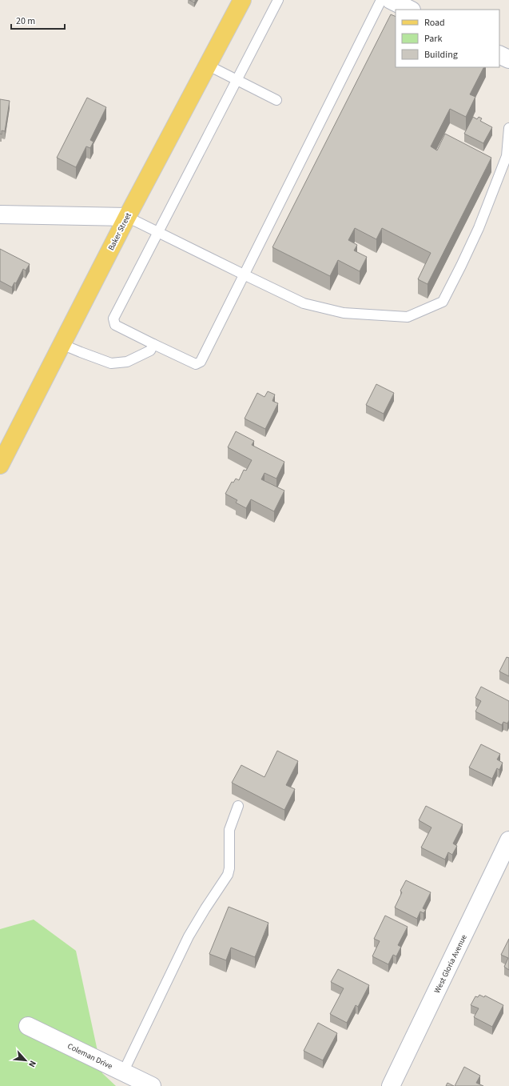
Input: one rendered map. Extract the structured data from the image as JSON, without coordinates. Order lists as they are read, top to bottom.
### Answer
{
  "streets": {
    "main road": ["Baker Street"],
    "street": ["West Gloria Avenue", "Coleman Drive"]
  },
  "legend": ["Road", "Park", "Building"],
  "scale_bar": "20 m",
  "north": "bottom right"
}
